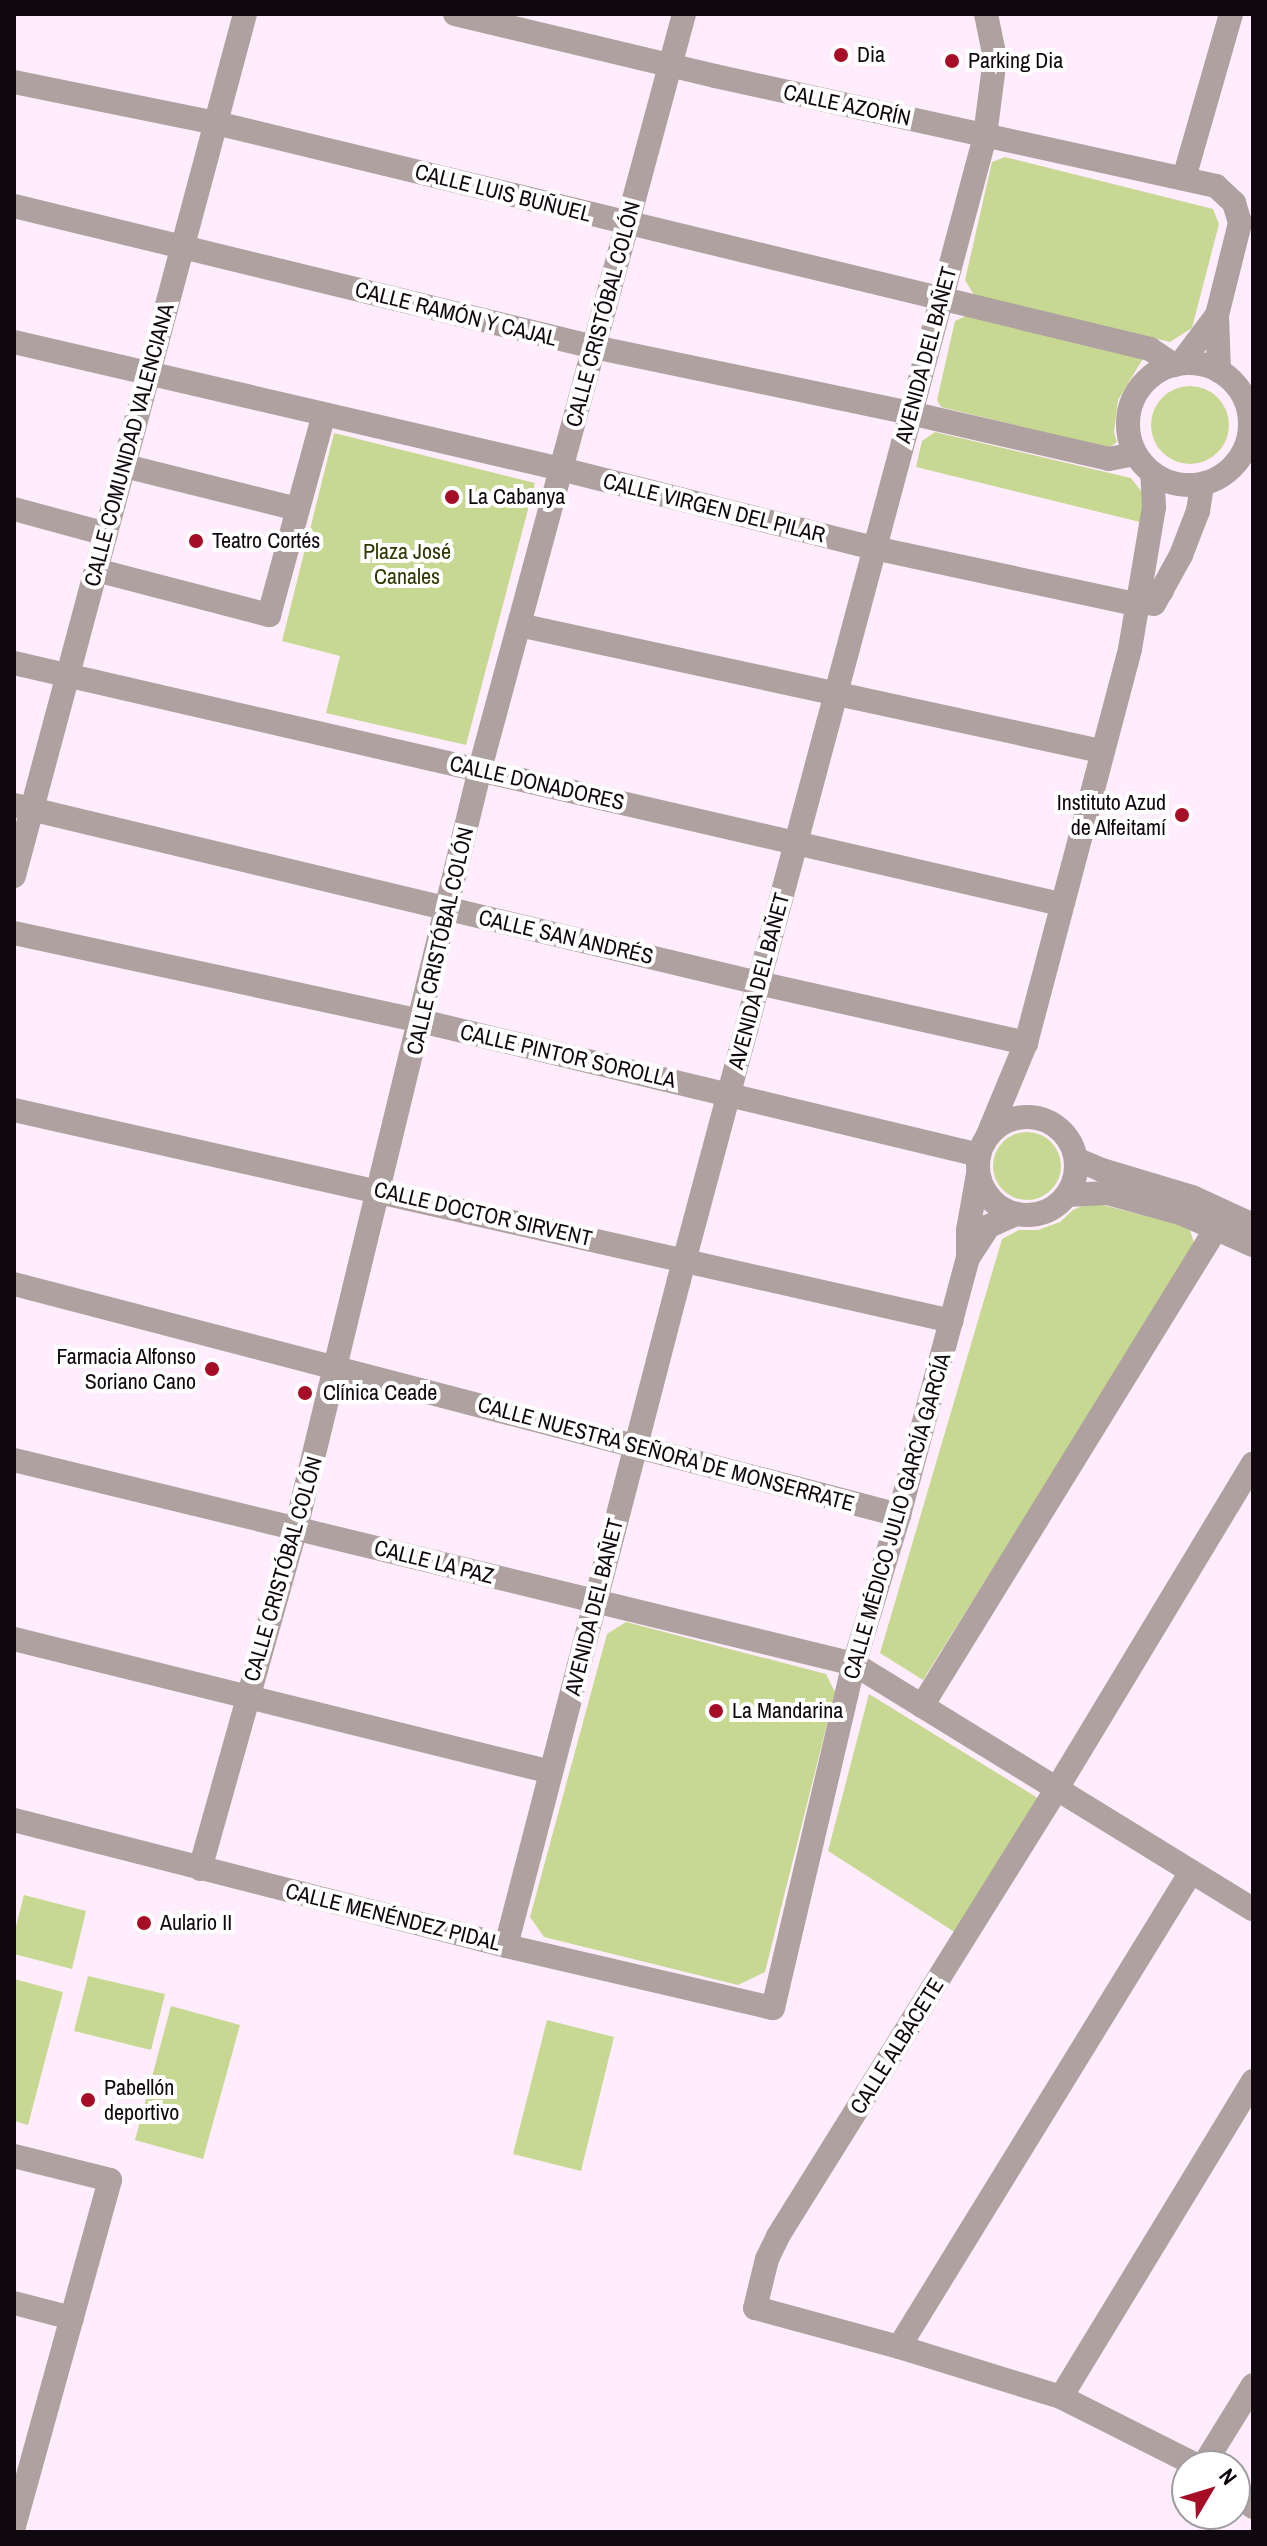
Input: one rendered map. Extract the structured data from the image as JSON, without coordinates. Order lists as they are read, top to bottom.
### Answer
{
  "streets": {
    "street": [
      "CALLE AZORÍN",
      "CALLE LUIS BUÑUEL",
      "CALLE RAMÓN Y CAJAL",
      "CALLE CRISTÓBAL COLÓN",
      "AVENIDA DEL BAÑET",
      "CALLE COMUNIDAD VALENCIANA",
      "CALLE VIRGEN DEL PILAR",
      "CALLE DONADORES",
      "CALLE SAN ANDRÉS",
      "CALLE PINTOR SOROLLA",
      "CALLE DOCTOR SIRVENT",
      "CALLE NUESTRA SEÑORA DE MONSERRATE",
      "CALLE MÉDICO JULIO GARCÍA GARCÍA",
      "CALLE LA PAZ",
      "CALLE MENÉNDEZ PIDAL",
      "CALLE ALBACETE"
    ]
  },
  "crossings": [
    ["CALLE AZORÍN", "CALLE CRISTÓBAL COLÓN"],
    ["CALLE AZORÍN", "AVENIDA DEL BAÑET"],
    ["CALLE LUIS BUÑUEL", "CALLE RAMÓN Y CAJAL"],
    ["CALLE LUIS BUÑUEL", "CALLE CRISTÓBAL COLÓN"],
    ["CALLE LUIS BUÑUEL", "AVENIDA DEL BAÑET"],
    ["CALLE LUIS BUÑUEL", "CALLE COMUNIDAD VALENCIANA"],
    ["CALLE LUIS BUÑUEL", "CALLE MÉDICO JULIO GARCÍA GARCÍA"],
    ["CALLE RAMÓN Y CAJAL", "CALLE CRISTÓBAL COLÓN"],
    ["CALLE RAMÓN Y CAJAL", "AVENIDA DEL BAÑET"],
    ["CALLE RAMÓN Y CAJAL", "CALLE COMUNIDAD VALENCIANA"],
    ["CALLE RAMÓN Y CAJAL", "CALLE MÉDICO JULIO GARCÍA GARCÍA"],
    ["CALLE CRISTÓBAL COLÓN", "CALLE VIRGEN DEL PILAR"],
    ["CALLE CRISTÓBAL COLÓN", "CALLE DONADORES"],
    ["CALLE CRISTÓBAL COLÓN", "CALLE SAN ANDRÉS"],
    ["CALLE CRISTÓBAL COLÓN", "CALLE PINTOR SOROLLA"],
    ["CALLE CRISTÓBAL COLÓN", "CALLE DOCTOR SIRVENT"],
    ["CALLE CRISTÓBAL COLÓN", "CALLE NUESTRA SEÑORA DE MONSERRATE"],
    ["CALLE CRISTÓBAL COLÓN", "CALLE LA PAZ"],
    ["CALLE CRISTÓBAL COLÓN", "CALLE MENÉNDEZ PIDAL"],
    ["AVENIDA DEL BAÑET", "CALLE VIRGEN DEL PILAR"],
    ["AVENIDA DEL BAÑET", "CALLE DONADORES"],
    ["AVENIDA DEL BAÑET", "CALLE SAN ANDRÉS"],
    ["AVENIDA DEL BAÑET", "CALLE PINTOR SOROLLA"],
    ["AVENIDA DEL BAÑET", "CALLE DOCTOR SIRVENT"],
    ["AVENIDA DEL BAÑET", "CALLE NUESTRA SEÑORA DE MONSERRATE"],
    ["AVENIDA DEL BAÑET", "CALLE LA PAZ"],
    ["AVENIDA DEL BAÑET", "CALLE MENÉNDEZ PIDAL"],
    ["CALLE COMUNIDAD VALENCIANA", "CALLE VIRGEN DEL PILAR"],
    ["CALLE COMUNIDAD VALENCIANA", "CALLE DONADORES"],
    ["CALLE COMUNIDAD VALENCIANA", "CALLE SAN ANDRÉS"],
    ["CALLE VIRGEN DEL PILAR", "CALLE MÉDICO JULIO GARCÍA GARCÍA"],
    ["CALLE DONADORES", "CALLE MÉDICO JULIO GARCÍA GARCÍA"],
    ["CALLE SAN ANDRÉS", "CALLE MÉDICO JULIO GARCÍA GARCÍA"],
    ["CALLE PINTOR SOROLLA", "CALLE MÉDICO JULIO GARCÍA GARCÍA"],
    ["CALLE DOCTOR SIRVENT", "CALLE MÉDICO JULIO GARCÍA GARCÍA"],
    ["CALLE NUESTRA SEÑORA DE MONSERRATE", "CALLE MÉDICO JULIO GARCÍA GARCÍA"],
    ["CALLE MÉDICO JULIO GARCÍA GARCÍA", "CALLE LA PAZ"],
    ["CALLE MÉDICO JULIO GARCÍA GARCÍA", "CALLE MENÉNDEZ PIDAL"],
    ["CALLE LA PAZ", "CALLE ALBACETE"]
  ],
  "parks": ["Plaza José Canales"],
  "places": [
    "Dia",
    "Parking Dia",
    "La Cabanya",
    "Teatro Cortés",
    "Instituto Azud de Alfeitamí",
    "Farmacia Alfonso Soriano Cano",
    "Clínica Ceade",
    "La Mandarina",
    "Aulario II",
    "Pabellón deportivo"
  ],
  "north": "top right"
}
